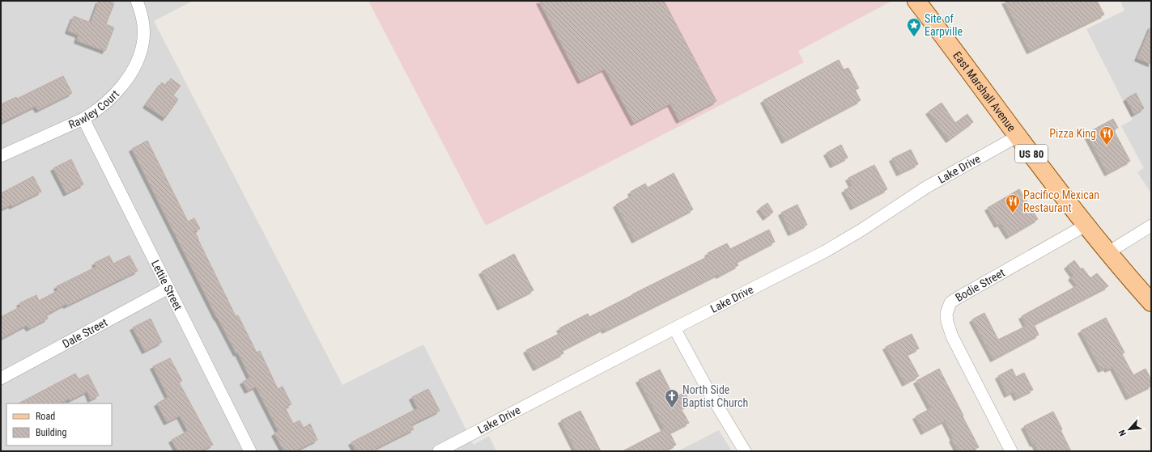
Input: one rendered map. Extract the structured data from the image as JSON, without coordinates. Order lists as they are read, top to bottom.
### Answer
{
  "streets": {
    "main road": ["East Marshall Avenue", "US 80"],
    "street": [
      "Rawley Court",
      "Lake Drive",
      "Lettie Street",
      "Bodie Street",
      "Dale Street"
    ]
  },
  "crossings": [
    ["East Marshall Avenue", "Lake Drive"],
    ["East Marshall Avenue", "Bodie Street"],
    ["Rawley Court", "Lettie Street"],
    ["Lettie Street", "Dale Street"]
  ],
  "places": {
    "place": ["Site of Earpville"],
    "restaurant": ["Pizza King", "Pacifico Mexican Restaurant"],
    "church": ["North Side Baptist Church"]
  },
  "legend": ["Road", "Building"],
  "north": "bottom left"
}
